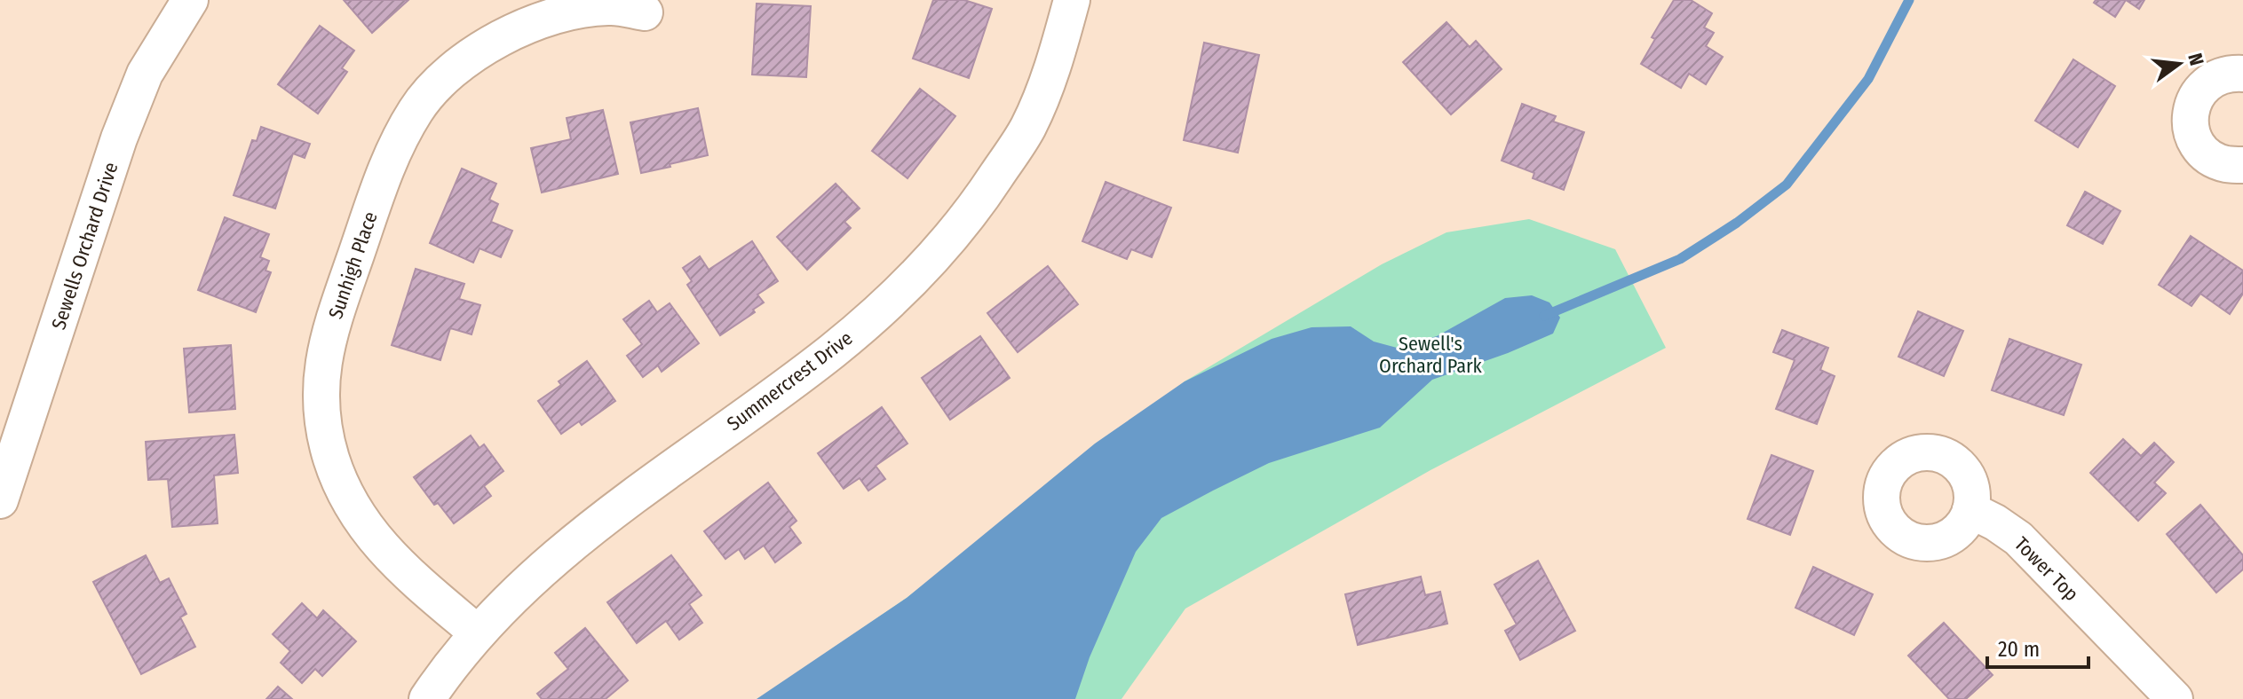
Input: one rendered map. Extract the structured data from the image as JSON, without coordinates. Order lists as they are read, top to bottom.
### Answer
{
  "streets": {
    "street": [
      "Sewells Orchard Drive",
      "Sunhigh Place",
      "Summercrest Drive",
      "Tower Top"
    ]
  },
  "crossings": [
    ["Sunhigh Place", "Summercrest Drive"]
  ],
  "parks": ["Sewell's Orchard Park"],
  "scale_bar": "20 m",
  "north": "right"
}
